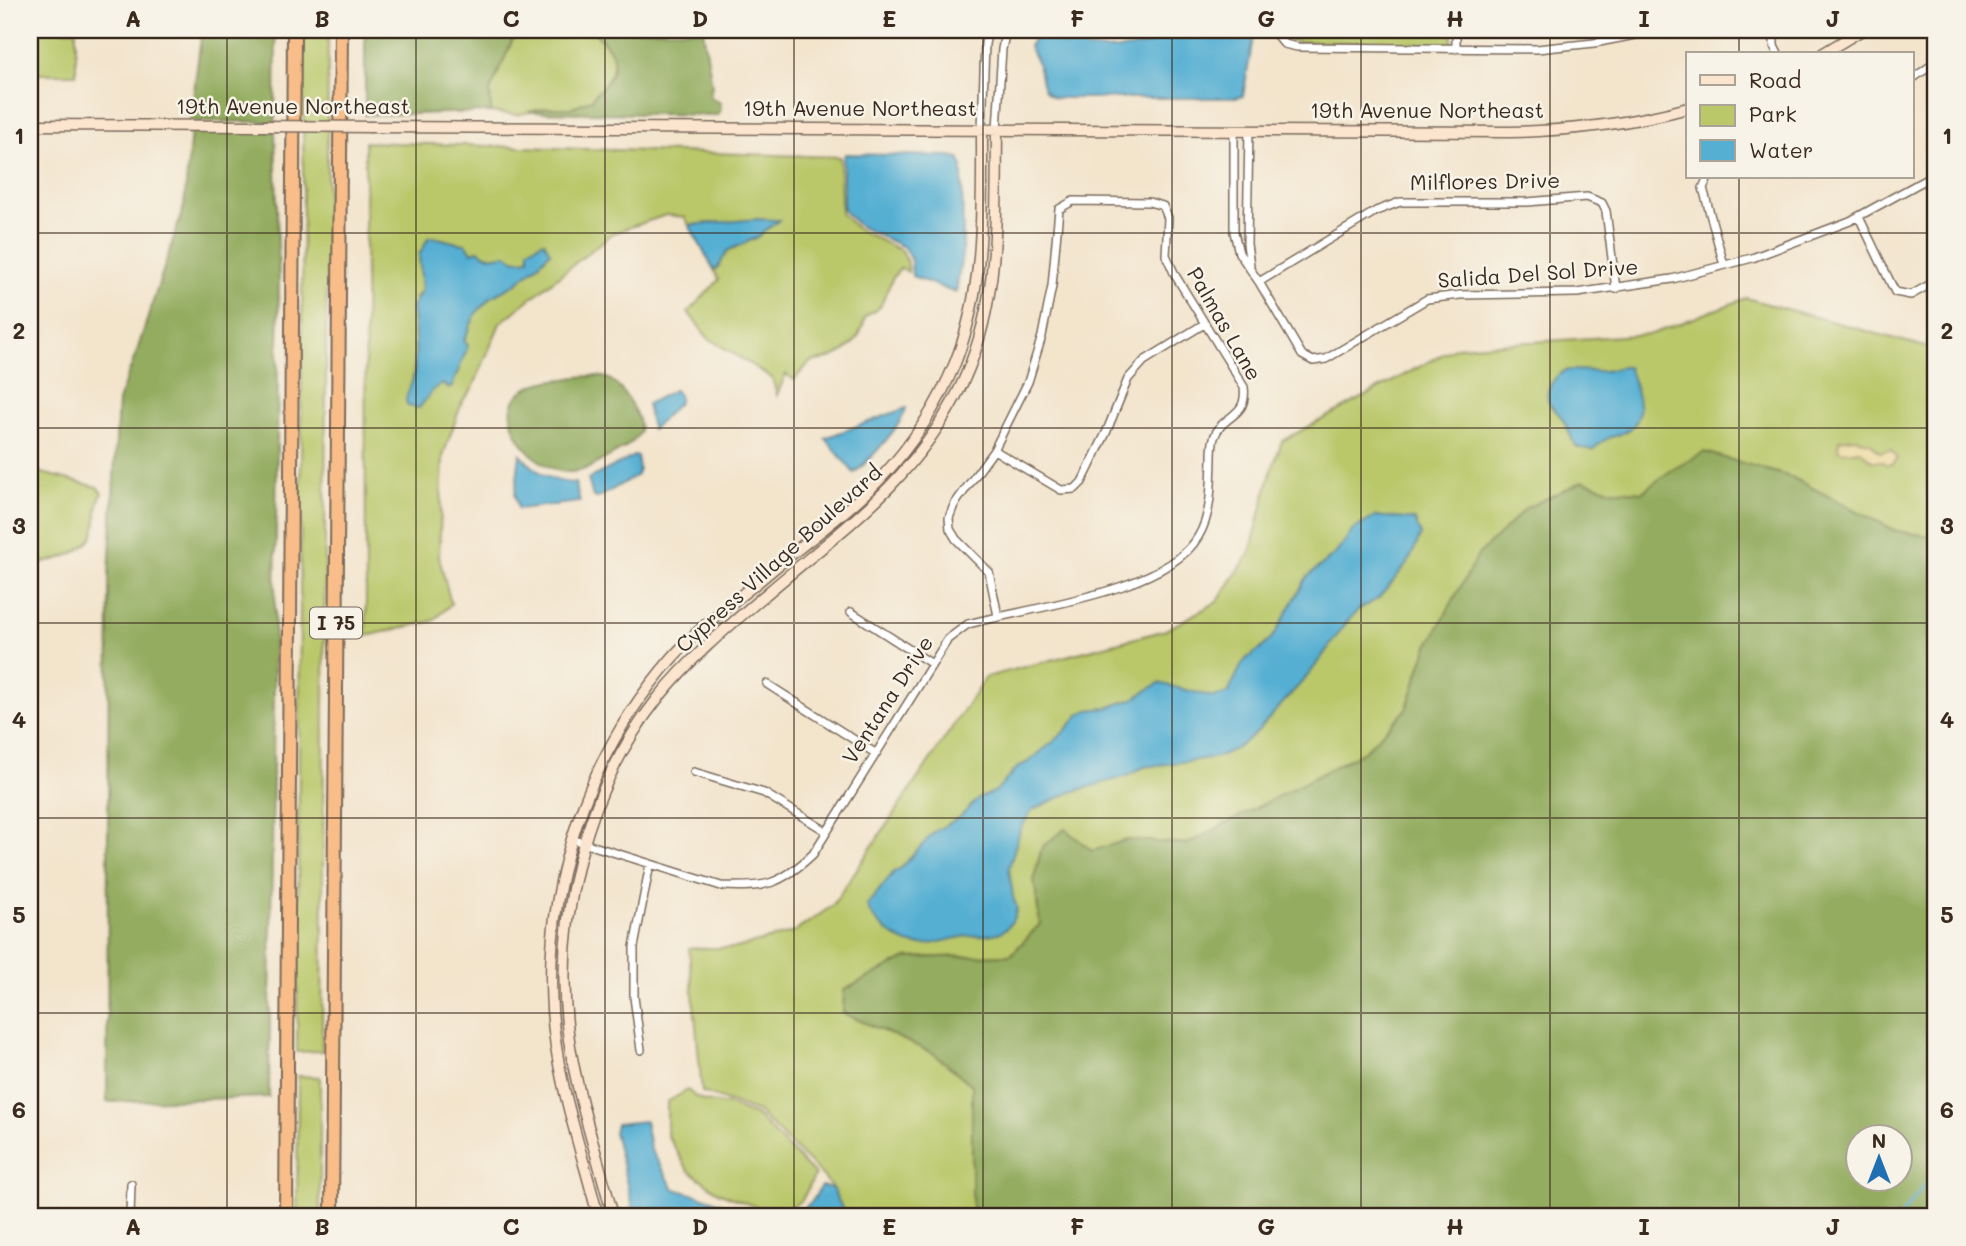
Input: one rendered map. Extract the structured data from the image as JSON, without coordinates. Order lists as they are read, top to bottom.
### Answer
{
  "streets": {
    "highway": ["I 75"],
    "street": [
      "19th Avenue Northeast",
      "Milflores Drive",
      "Salida Del Sol Drive",
      "Palmas Lane",
      "Cypress Village Boulevard",
      "Ventana Drive"
    ]
  },
  "crossings": [
    ["19th Avenue Northeast", "Salida Del Sol Drive"],
    ["19th Avenue Northeast", "Cypress Village Boulevard"],
    ["Milflores Drive", "Salida Del Sol Drive"],
    ["Palmas Lane", "Ventana Drive"],
    ["Cypress Village Boulevard", "Ventana Drive"]
  ],
  "legend": ["Road", "Park", "Water"],
  "north": "top",
  "grid": {
    "columns": [
      "A",
      "B",
      "C",
      "D",
      "E",
      "F",
      "G",
      "H",
      "I",
      "J"
    ],
    "rows": [
      "1",
      "2",
      "3",
      "4",
      "5",
      "6"
    ]
  }
}
